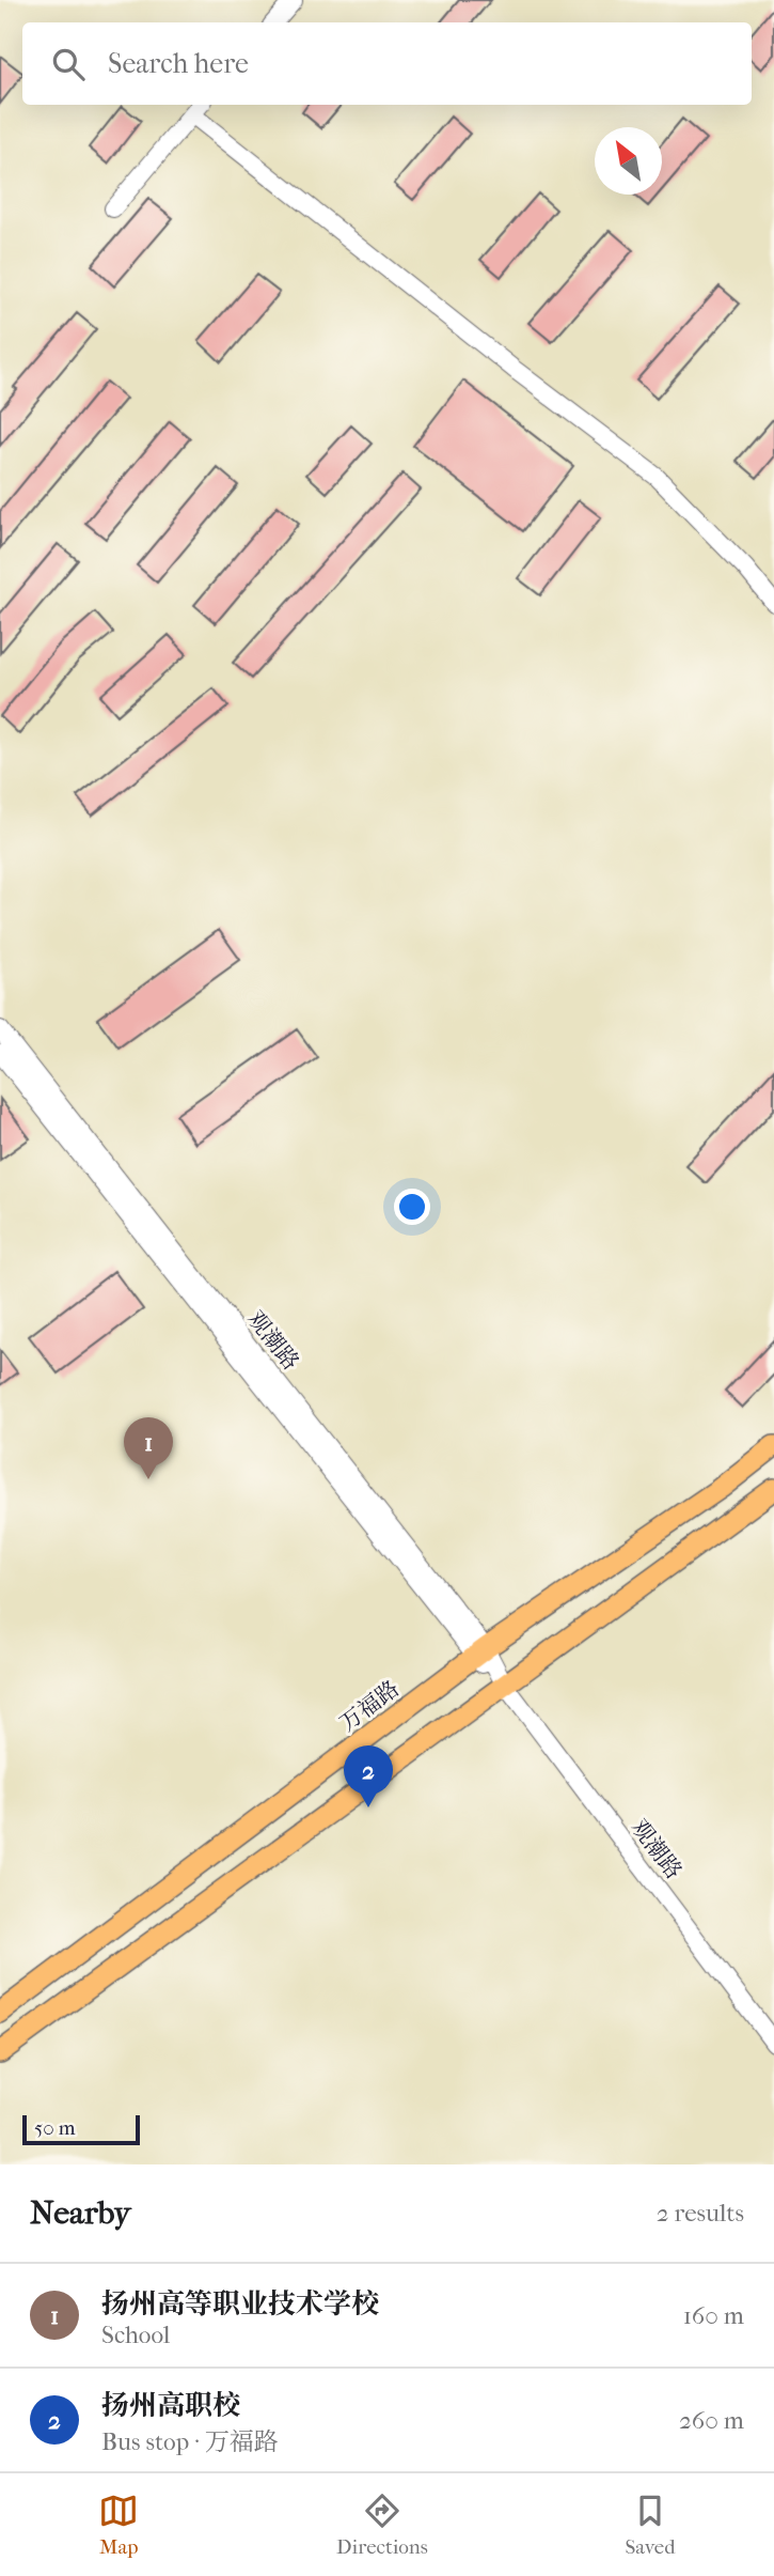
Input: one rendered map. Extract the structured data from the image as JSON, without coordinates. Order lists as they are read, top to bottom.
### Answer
{
  "streets": {
    "main road": ["万福路"],
    "street": ["观潮路"]
  },
  "crossings": [
    ["观潮路", "万福路"]
  ],
  "scale_bar": "50 m",
  "north": "top left",
  "page": {
    "search": "Search here",
    "pins": ["1", "2"],
    "scale": "50 m",
    "heading": ["Nearby", "2 results"],
    "list": [
      {
        "mark": "1",
        "name": "扬州高等职业技术学校",
        "note": "School",
        "value": "160 m"
      },
      {
        "mark": "2",
        "name": "扬州高职校",
        "note": "Bus stop · 万福路",
        "value": "260 m"
      }
    ],
    "nav": ["Map", "Directions", "Saved"]
  }
}
